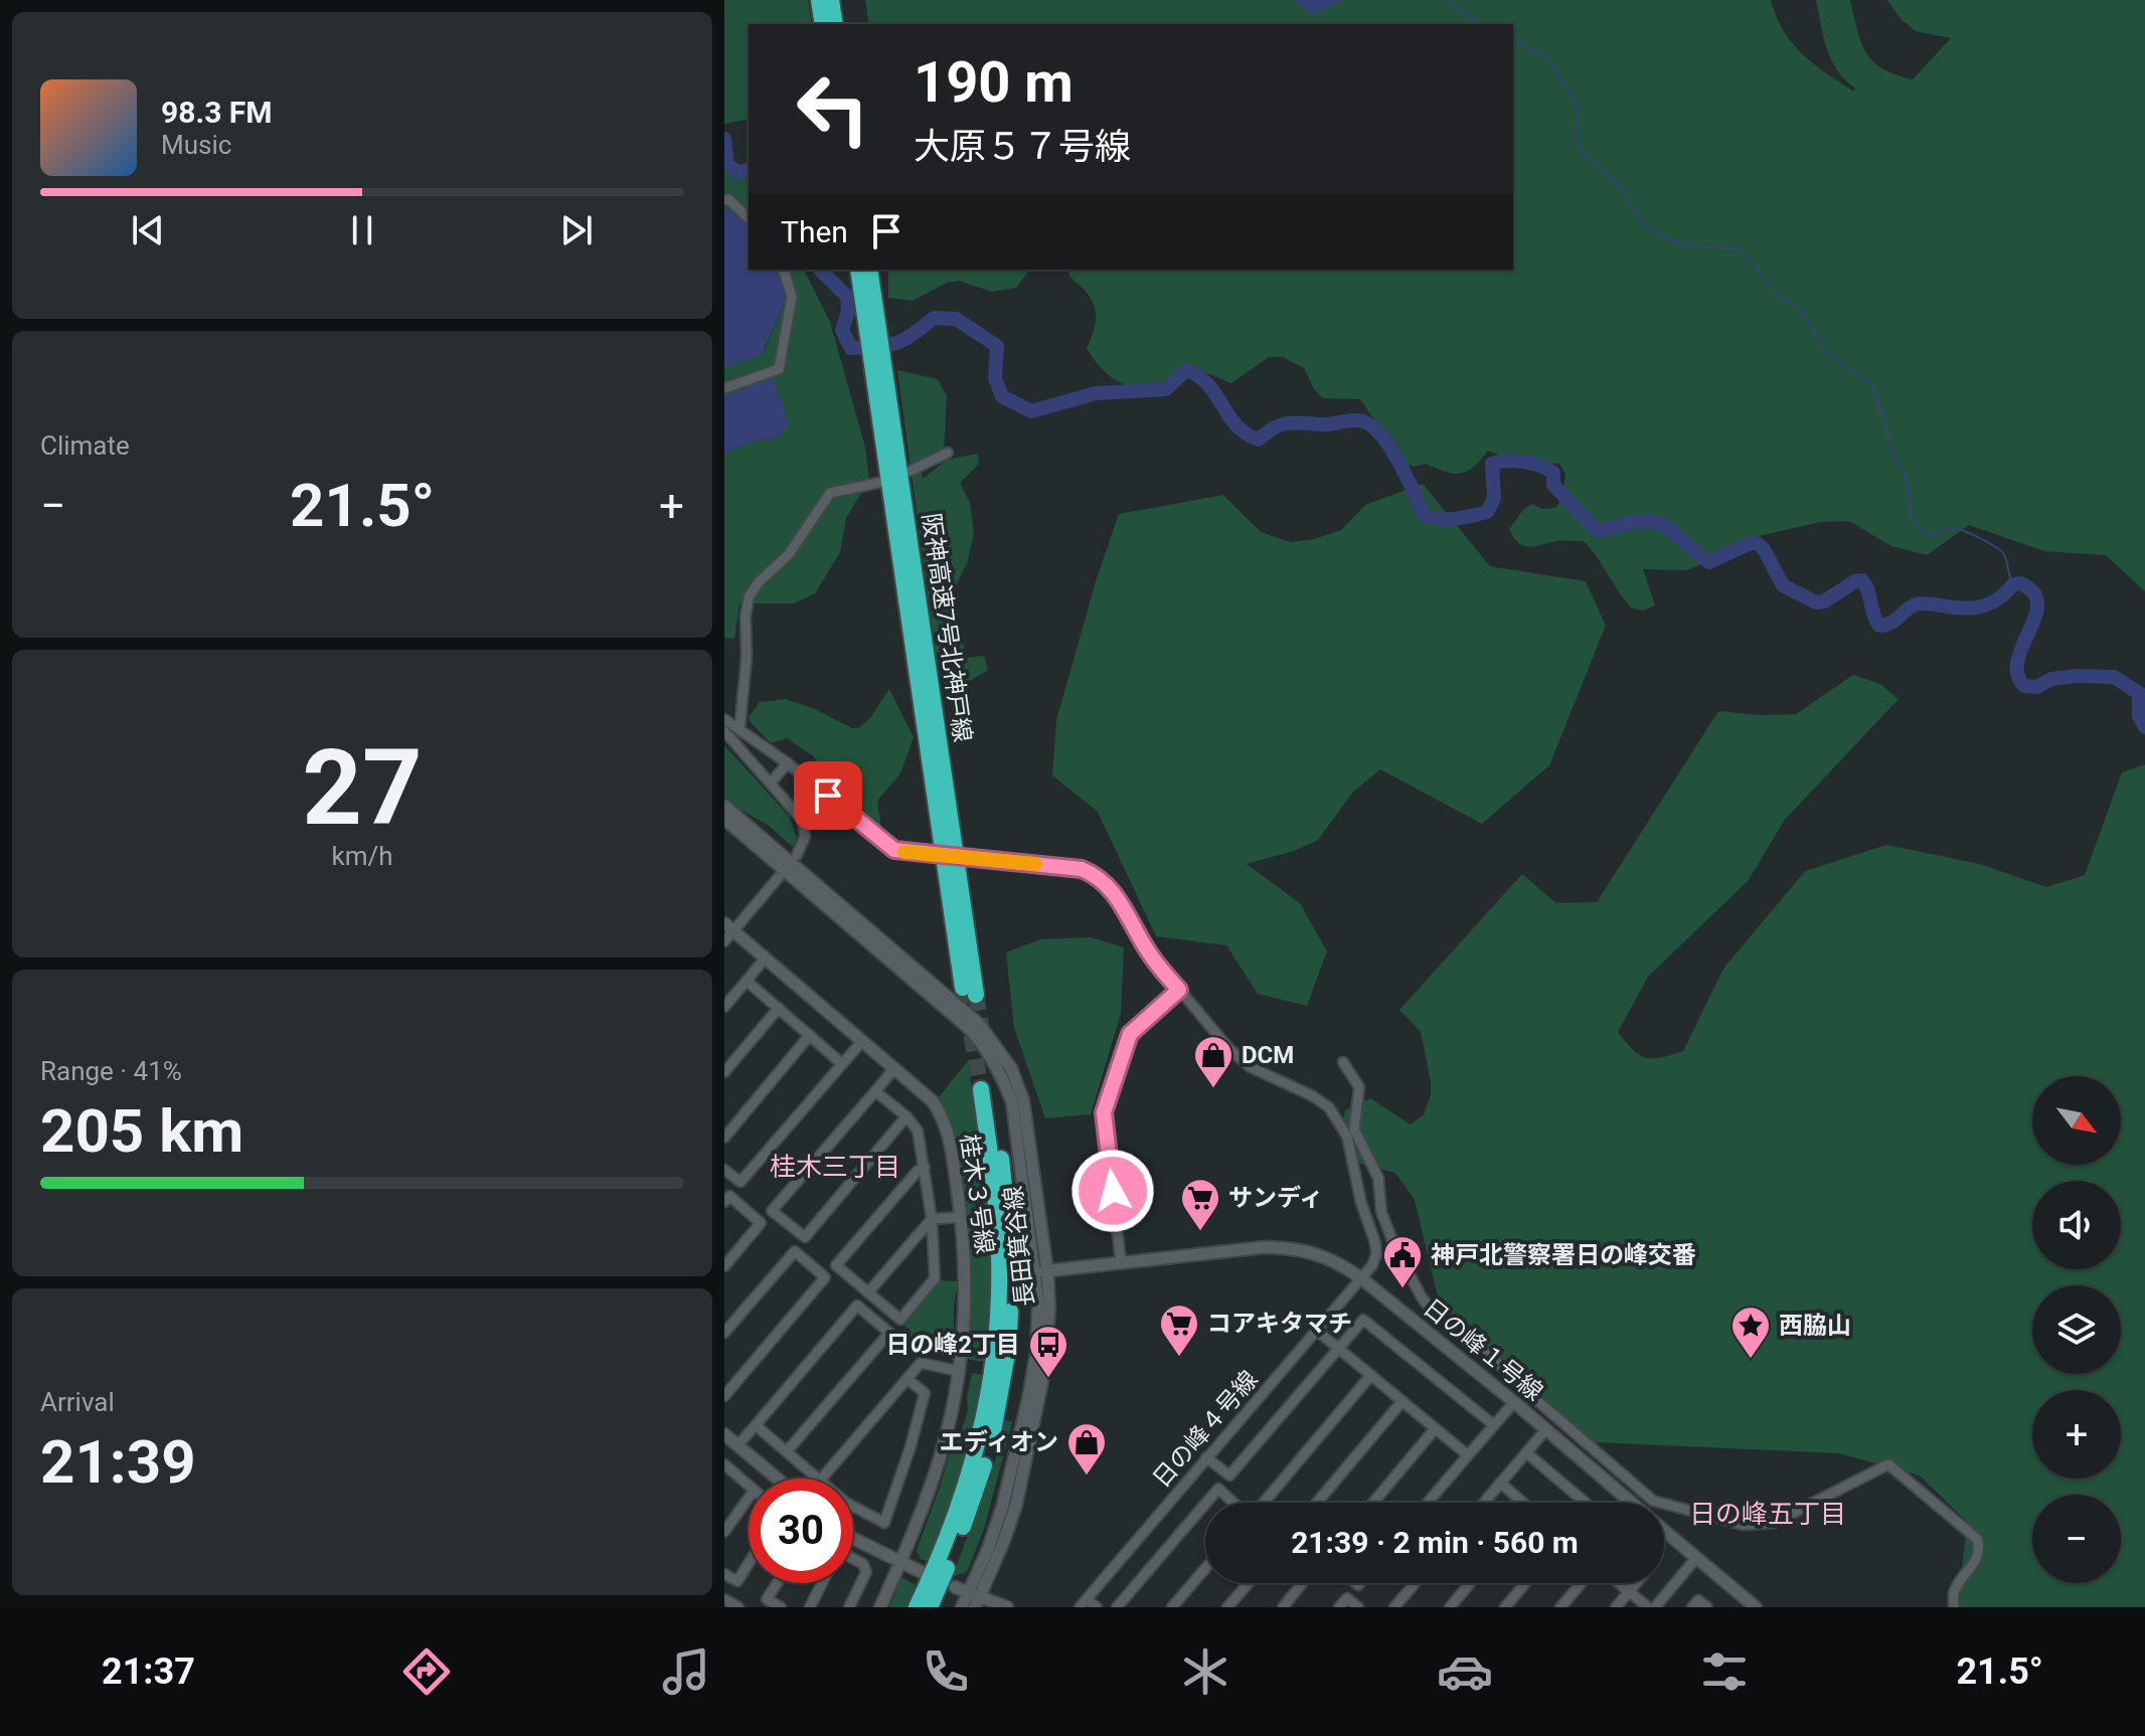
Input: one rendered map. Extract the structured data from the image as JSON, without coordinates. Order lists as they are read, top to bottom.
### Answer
{
  "streets": {
    "highway": ["阪神高速7号北神戸線"],
    "street": [
      "桂木３号線",
      "長田箕谷線",
      "日の峰１号線",
      "日の峰４号線"
    ]
  },
  "crossings": [
    ["長田箕谷線", "日の峰１号線"],
    ["日の峰１号線", "日の峰４号線"]
  ],
  "districts": ["桂木三丁目", "日の峰五丁目"],
  "places": {
    "shop": ["DCM", "エディオン"],
    "supermarket": ["サンディ", "コアキタマチ"],
    "public building": ["神戸北警察署日の峰交番"],
    "place": ["西脇山"],
    "bus stop": ["日の峰2丁目"]
  },
  "north": "bottom right",
  "page": {
    "turn": ["190 m", "大原５７号線"],
    "song": ["98.3 FM", "Music"],
    "then": "Then",
    "tile": [
      "Climate",
      ["27", "km/h"],
      ["Range · 41%", "205 km"],
      ["Arrival", "21:39"]
    ],
    "heat": ["−", "21.5°", "+"],
    "map_buttons": ["+", "−"],
    "limit": "30",
    "trip": "21:39 · 2 min · 560 m",
    "tabs": ["21:37", "21.5°"]
  }
}
